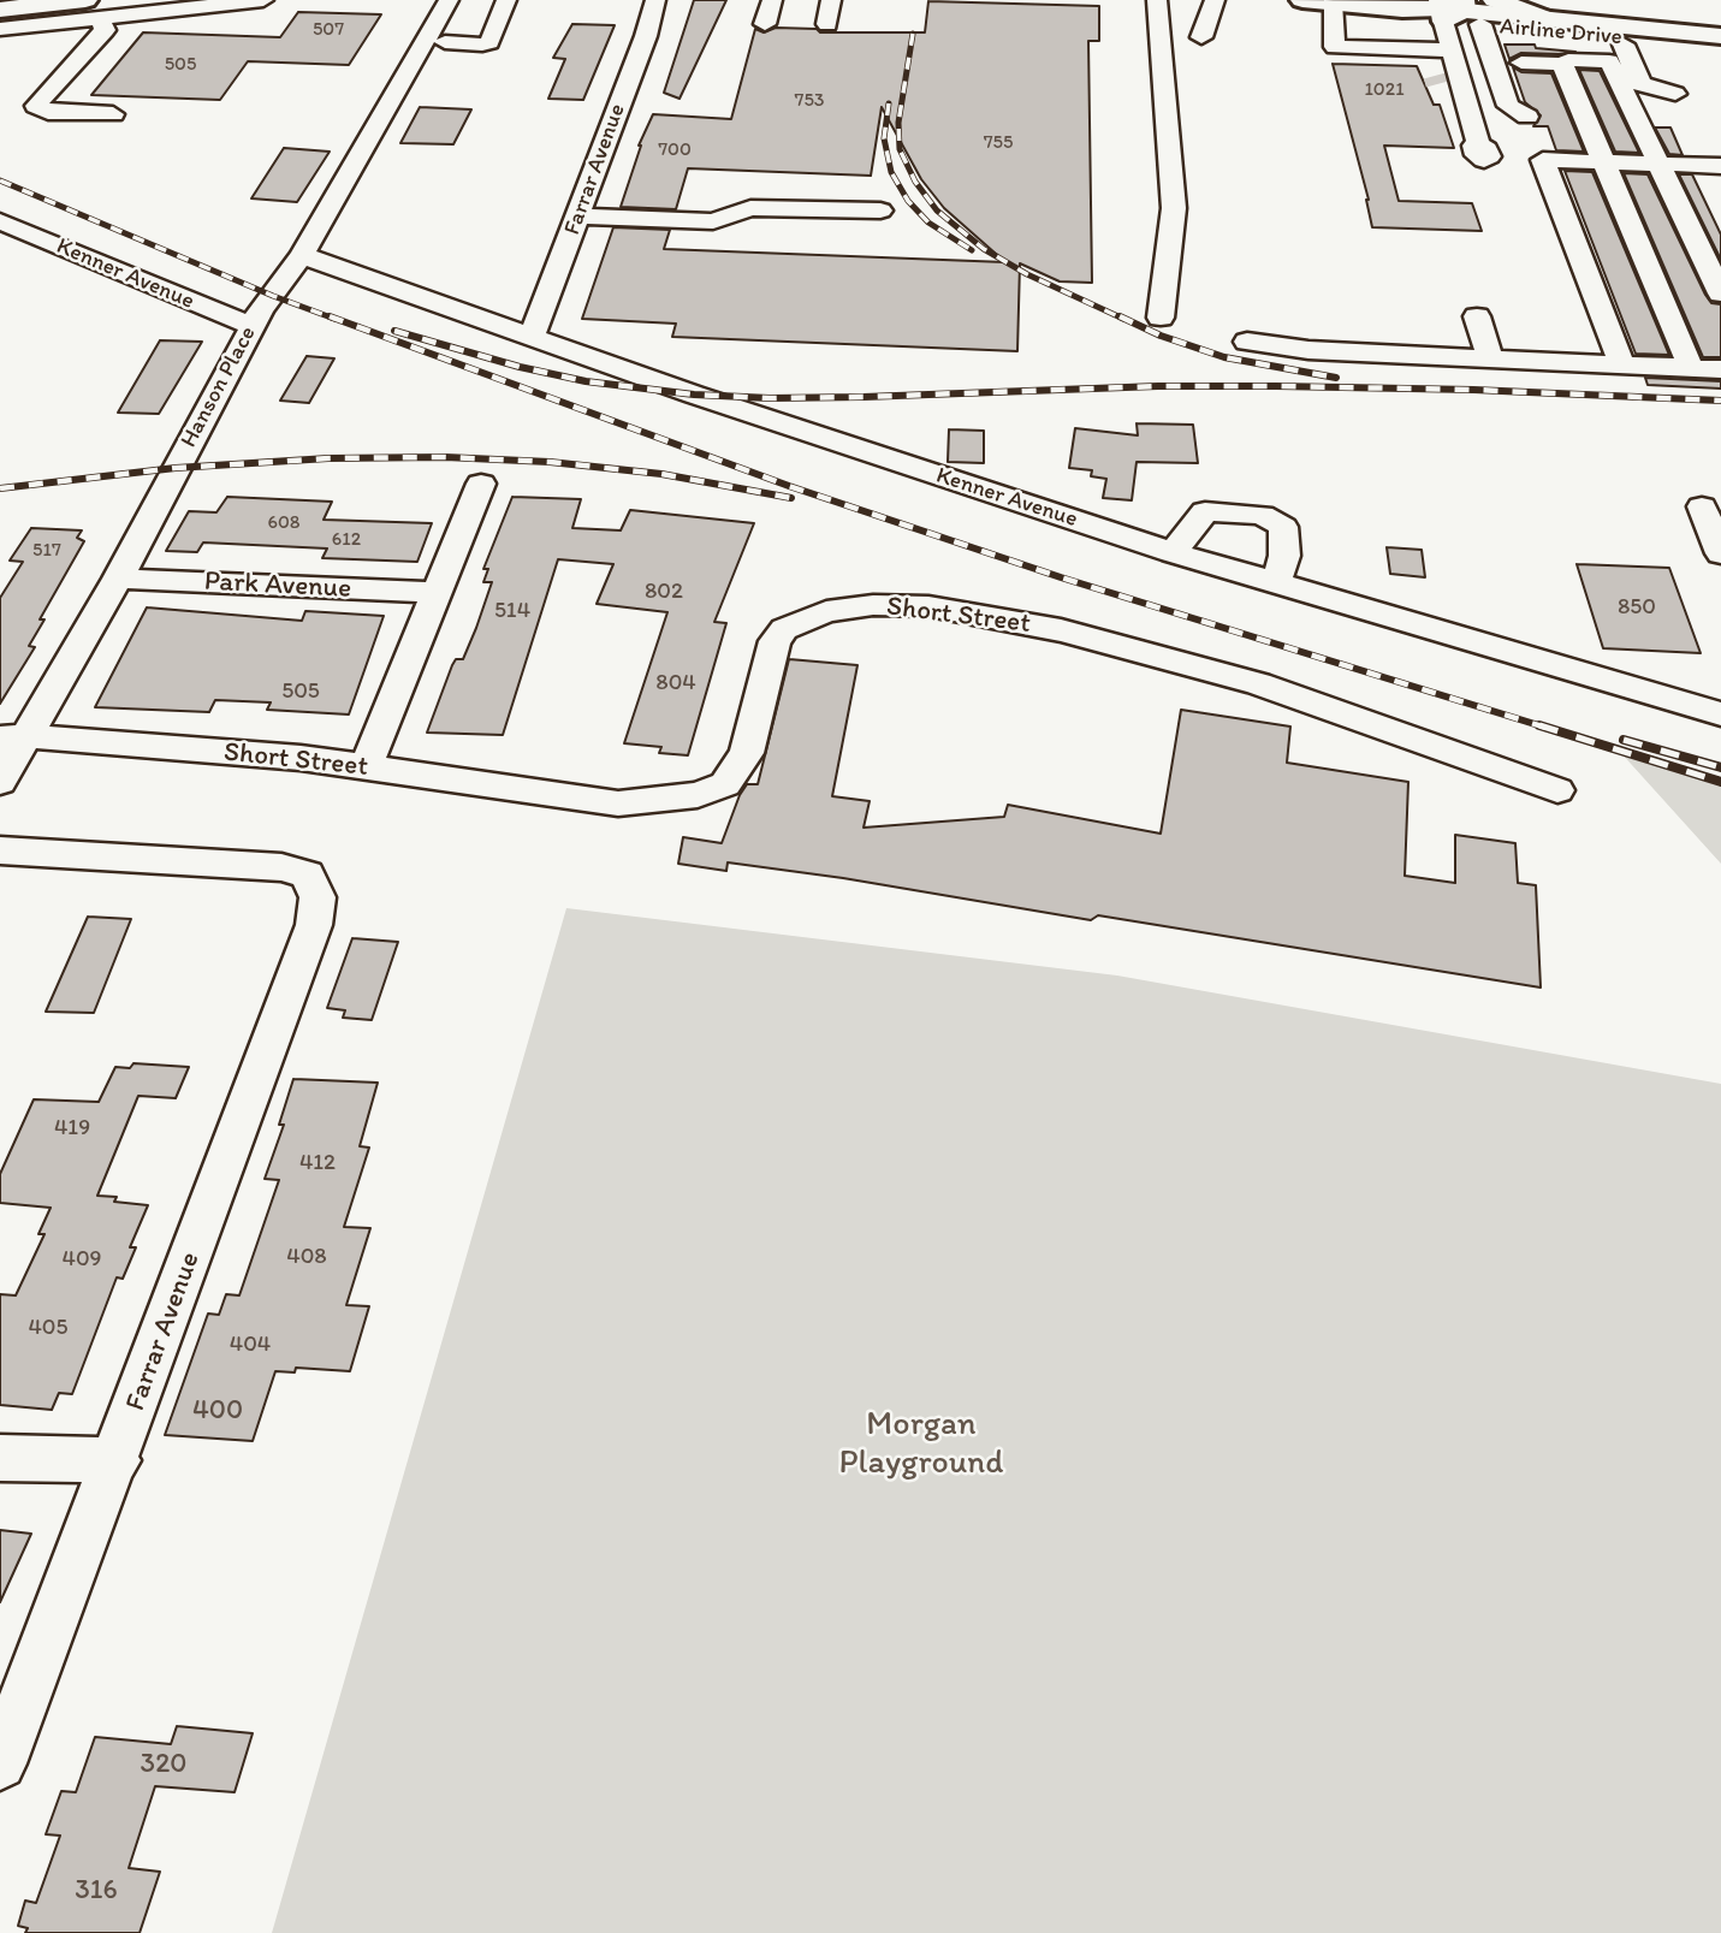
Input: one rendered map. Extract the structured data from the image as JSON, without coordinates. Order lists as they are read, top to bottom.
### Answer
{
  "streets": {
    "main road": ["Airline Drive"],
    "street": [
      "Farrar Avenue",
      "Kenner Avenue",
      "Hanson Place",
      "Park Avenue",
      "Short Street"
    ]
  },
  "crossings": [
    ["Farrar Avenue", "Kenner Avenue"],
    ["Kenner Avenue", "Hanson Place"],
    ["Hanson Place", "Park Avenue"],
    ["Hanson Place", "Short Street"]
  ],
  "parks": ["Morgan Playground"],
  "house_numbers": [
    "507",
    "505",
    "1021",
    "753",
    "755",
    "700",
    "608",
    "612",
    "517",
    "802",
    "850",
    "514",
    "804",
    "505",
    "419",
    "412",
    "408",
    "409",
    "405",
    "404",
    "400",
    "320",
    "316"
  ]
}
